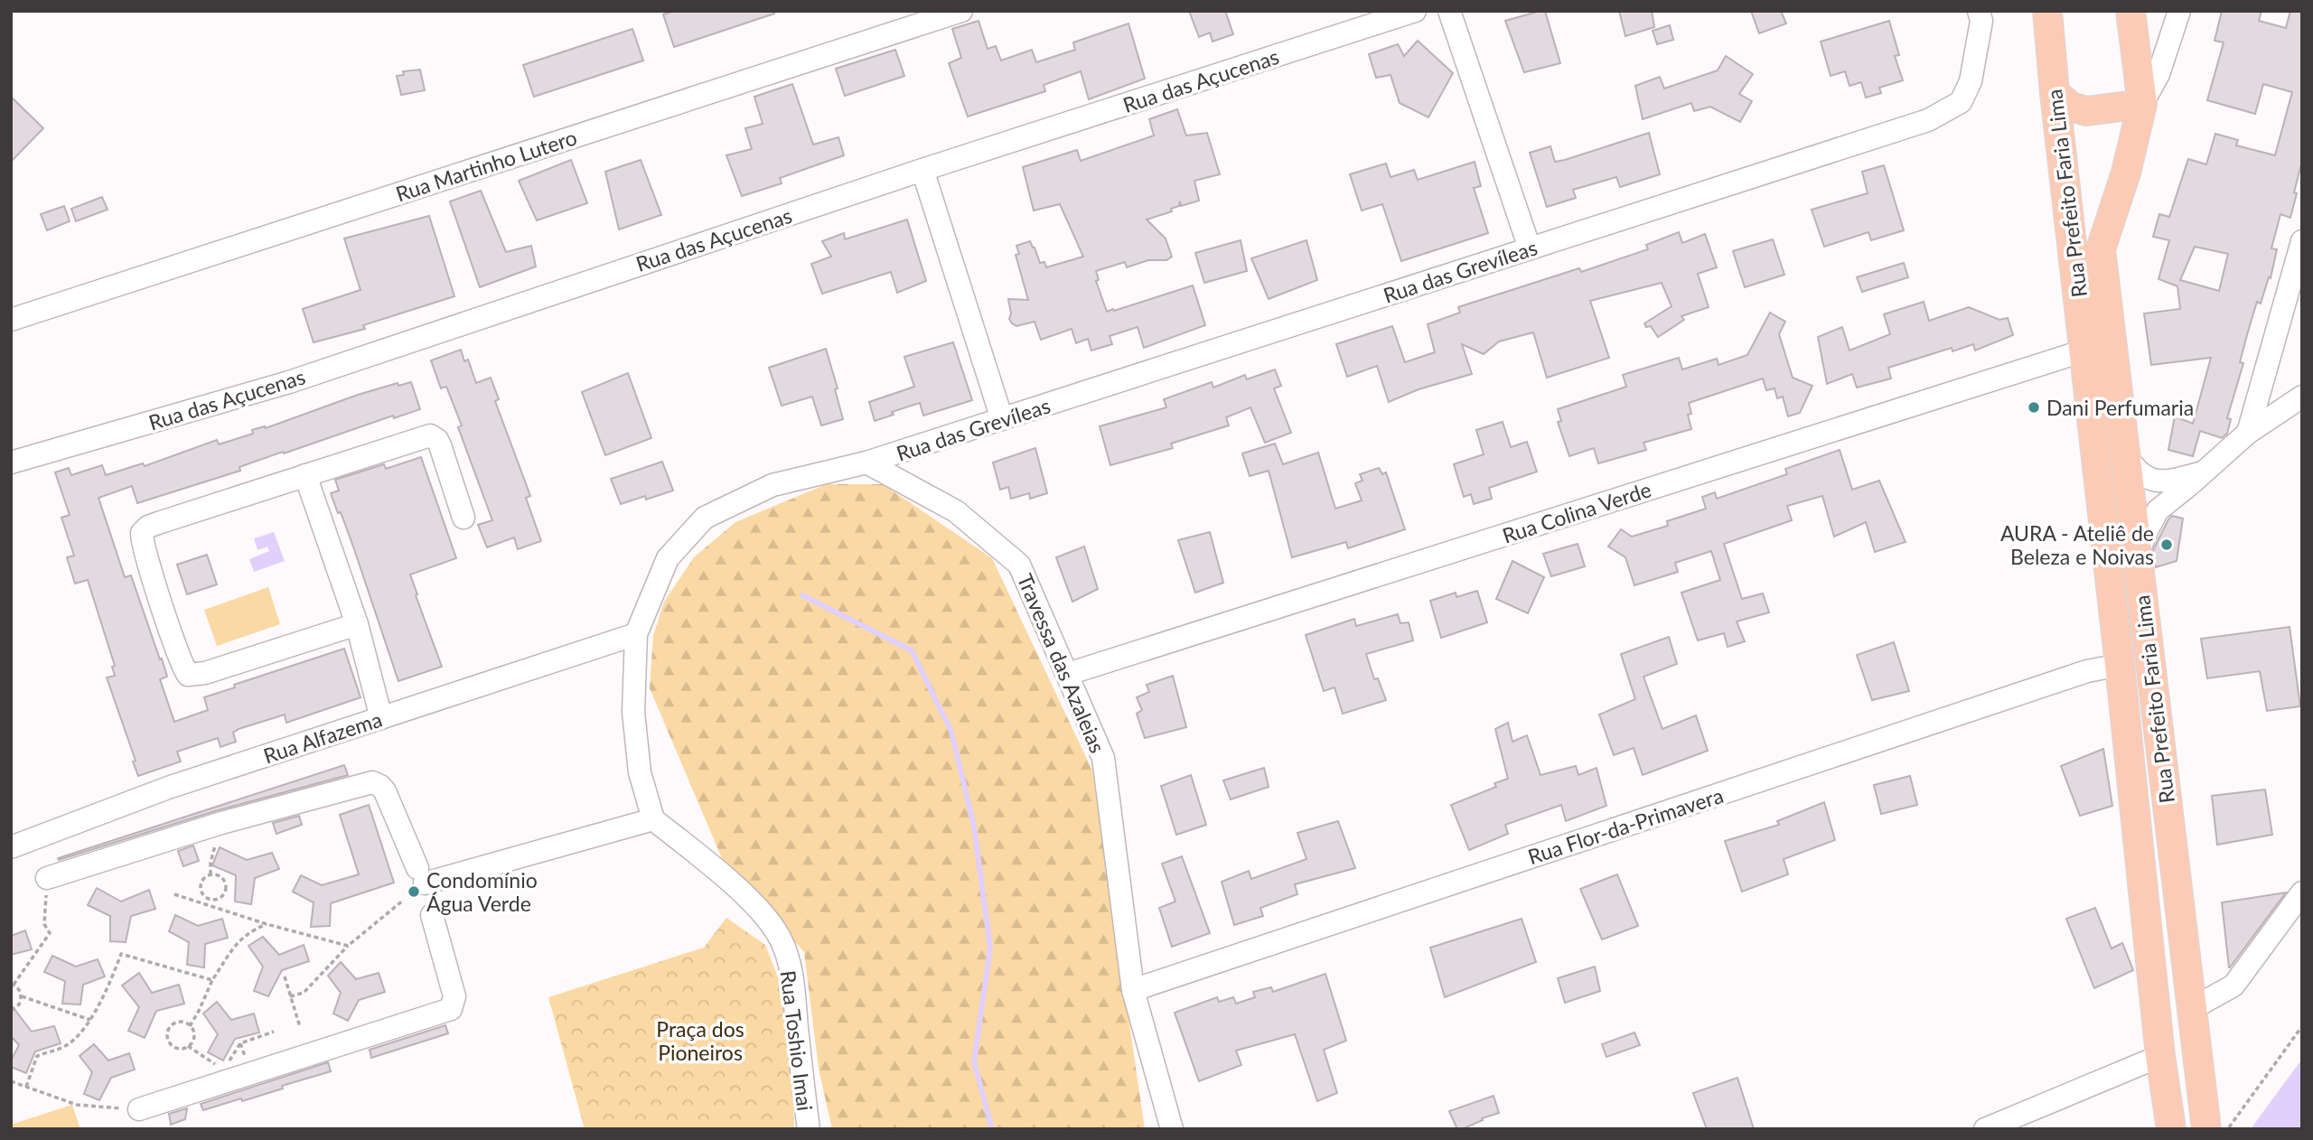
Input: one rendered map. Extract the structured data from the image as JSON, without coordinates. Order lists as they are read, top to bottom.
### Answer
{
  "streets": {
    "main road": ["Rua Prefeito Faria Lima"],
    "street": [
      "Rua das Açucenas",
      "Rua Martinho Lutero",
      "Rua das Grevíleas",
      "Rua Colina Verde",
      "Travessa das Azaleias",
      "Rua Alfazema",
      "Rua Flor-da-Primavera",
      "Rua Toshio Imai"
    ]
  },
  "crossings": [
    ["Rua Prefeito Faria Lima", "Rua Colina Verde"],
    ["Rua Prefeito Faria Lima", "Rua Flor-da-Primavera"],
    ["Rua das Grevíleas", "Travessa das Azaleias"],
    ["Rua das Grevíleas", "Rua Alfazema"],
    ["Rua Colina Verde", "Travessa das Azaleias"],
    ["Travessa das Azaleias", "Rua Flor-da-Primavera"]
  ],
  "parks": ["Praça dos Pioneiros"],
  "places": ["Dani Perfumaria", "AURA - Ateliê de Beleza e Noivas", "Condomínio Água Verde"]
}
